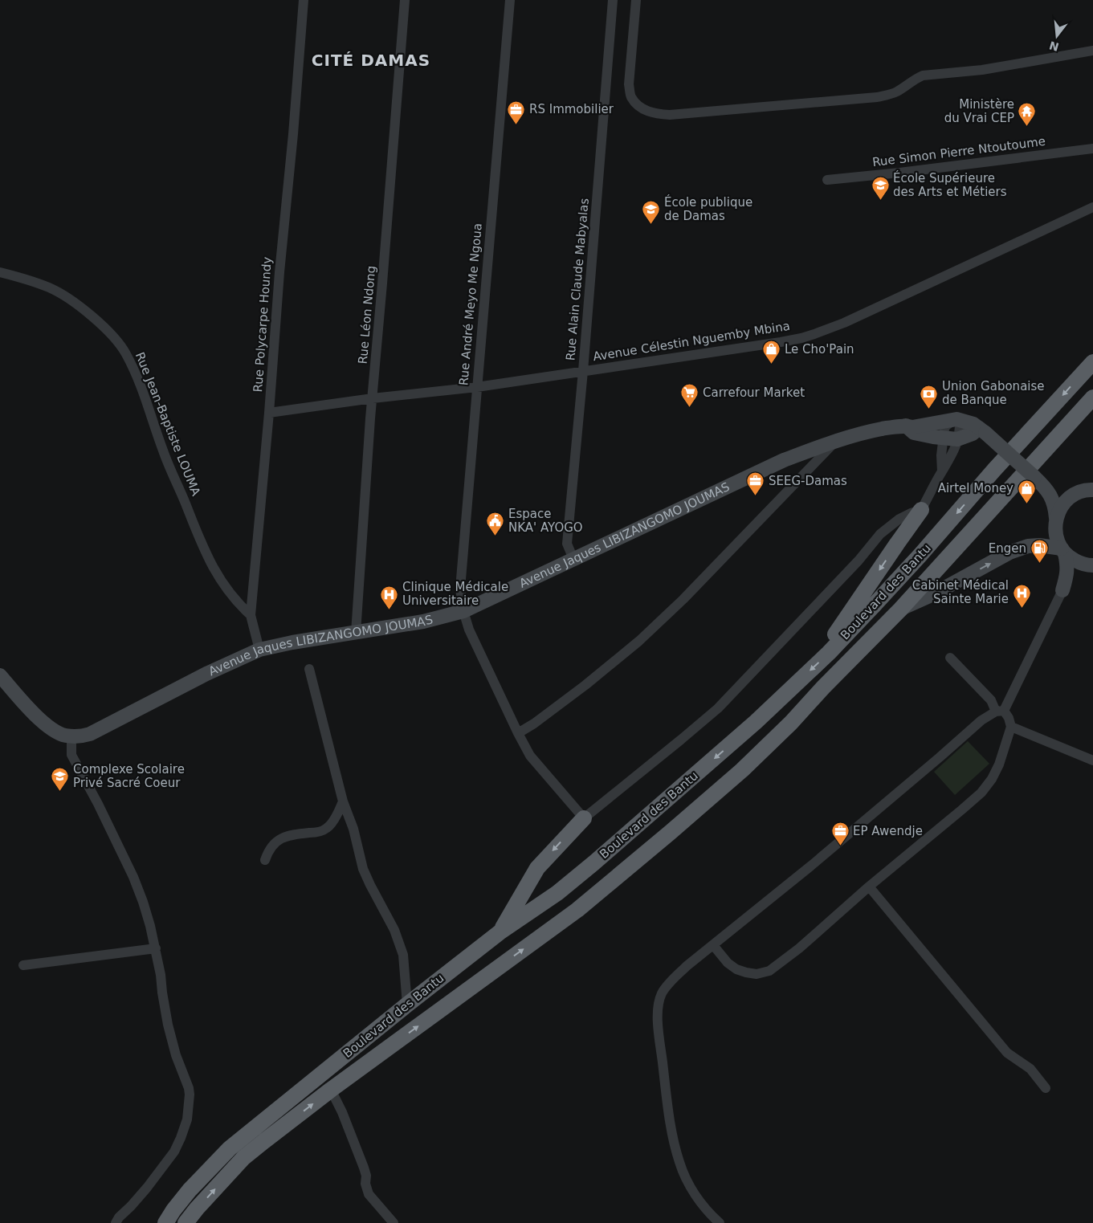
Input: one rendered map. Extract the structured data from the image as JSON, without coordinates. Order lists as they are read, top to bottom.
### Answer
{
  "streets": {
    "highway": ["Boulevard des Bantu"],
    "main road": ["Avenue Jaques LIBIZANGOMO JOUMAS"],
    "street": [
      "Rue Simon Pierre Ntoutoume",
      "Rue Alain Claude Mabyalas",
      "Rue André Meyo Me Ngoua",
      "Rue Léon Ndong",
      "Rue Polycarpe Houndy",
      "Avenue Célestin Nguemby Mbina",
      "Rue Jean-Baptiste LOUMA"
    ]
  },
  "crossings": [
    ["Rue Alain Claude Mabyalas", "Avenue Célestin Nguemby Mbina"],
    ["Rue Alain Claude Mabyalas", "Avenue Jaques LIBIZANGOMO JOUMAS"],
    ["Rue André Meyo Me Ngoua", "Avenue Célestin Nguemby Mbina"],
    ["Rue André Meyo Me Ngoua", "Avenue Jaques LIBIZANGOMO JOUMAS"],
    ["Rue Léon Ndong", "Avenue Célestin Nguemby Mbina"],
    ["Rue Léon Ndong", "Avenue Jaques LIBIZANGOMO JOUMAS"],
    ["Rue Polycarpe Houndy", "Avenue Célestin Nguemby Mbina"],
    ["Rue Polycarpe Houndy", "Rue Jean-Baptiste LOUMA"],
    ["Rue Polycarpe Houndy", "Avenue Jaques LIBIZANGOMO JOUMAS"]
  ],
  "districts": ["CITÉ DAMAS"],
  "places": {
    "office": ["RS Immobilier", "SEEG-Damas", "EP Awendje"],
    "temple": ["Ministère du Vrai CEP"],
    "school or university": ["École Supérieure des Arts et Métiers", "École publique de Damas", "Complexe Scolaire Privé Sacré Coeur"],
    "shop": ["Le Cho'Pain", "Airtel Money"],
    "supermarket": ["Carrefour Market"],
    "bank": ["Union Gabonaise de Banque"],
    "public building": ["Espace NKA' AYOGO"],
    "fuel station": ["Engen"],
    "hospital": ["Cabinet Médical Sainte Marie", "Clinique Médicale Universitaire"]
  },
  "north": "bottom"
}
